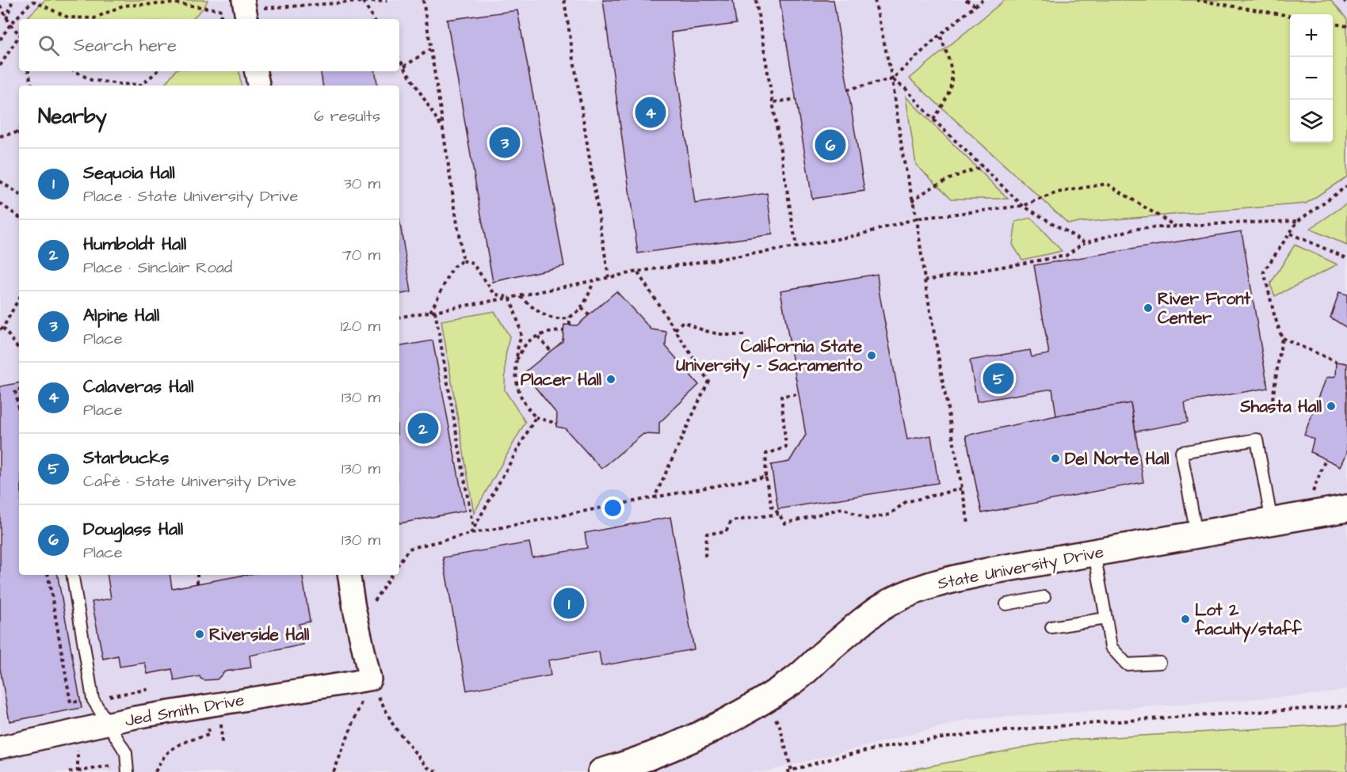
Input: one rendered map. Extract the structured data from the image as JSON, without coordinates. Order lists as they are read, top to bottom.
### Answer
{
  "streets": {
    "street": ["State University Drive", "Jed Smith Drive"]
  },
  "places": [
    "River Front Center",
    "California State University - Sacramento",
    "Placer Hall",
    "Shasta Hall",
    "Del Norte Hall",
    "Lot 2 faculty/staff",
    "Riverside Hall"
  ],
  "page": {
    "map_buttons": ["+", "−"],
    "search": "Search here",
    "heading": ["Nearby", "6 results"],
    "pins": [
      "4",
      "3",
      "6",
      "5",
      "2",
      "1"
    ],
    "list": [
      {
        "mark": "1",
        "name": "Sequoia Hall",
        "note": "Place · State University Drive",
        "value": "30 m"
      },
      {
        "mark": "2",
        "name": "Humboldt Hall",
        "note": "Place · Sinclair Road",
        "value": "70 m"
      },
      {
        "mark": "3",
        "name": "Alpine Hall",
        "note": "Place",
        "value": "120 m"
      },
      {
        "mark": "4",
        "name": "Calaveras Hall",
        "note": "Place",
        "value": "130 m"
      },
      {
        "mark": "5",
        "name": "Starbucks",
        "note": "Café · State University Drive",
        "value": "130 m"
      },
      {
        "mark": "6",
        "name": "Douglass Hall",
        "note": "Place",
        "value": "130 m"
      }
    ]
  }
}
